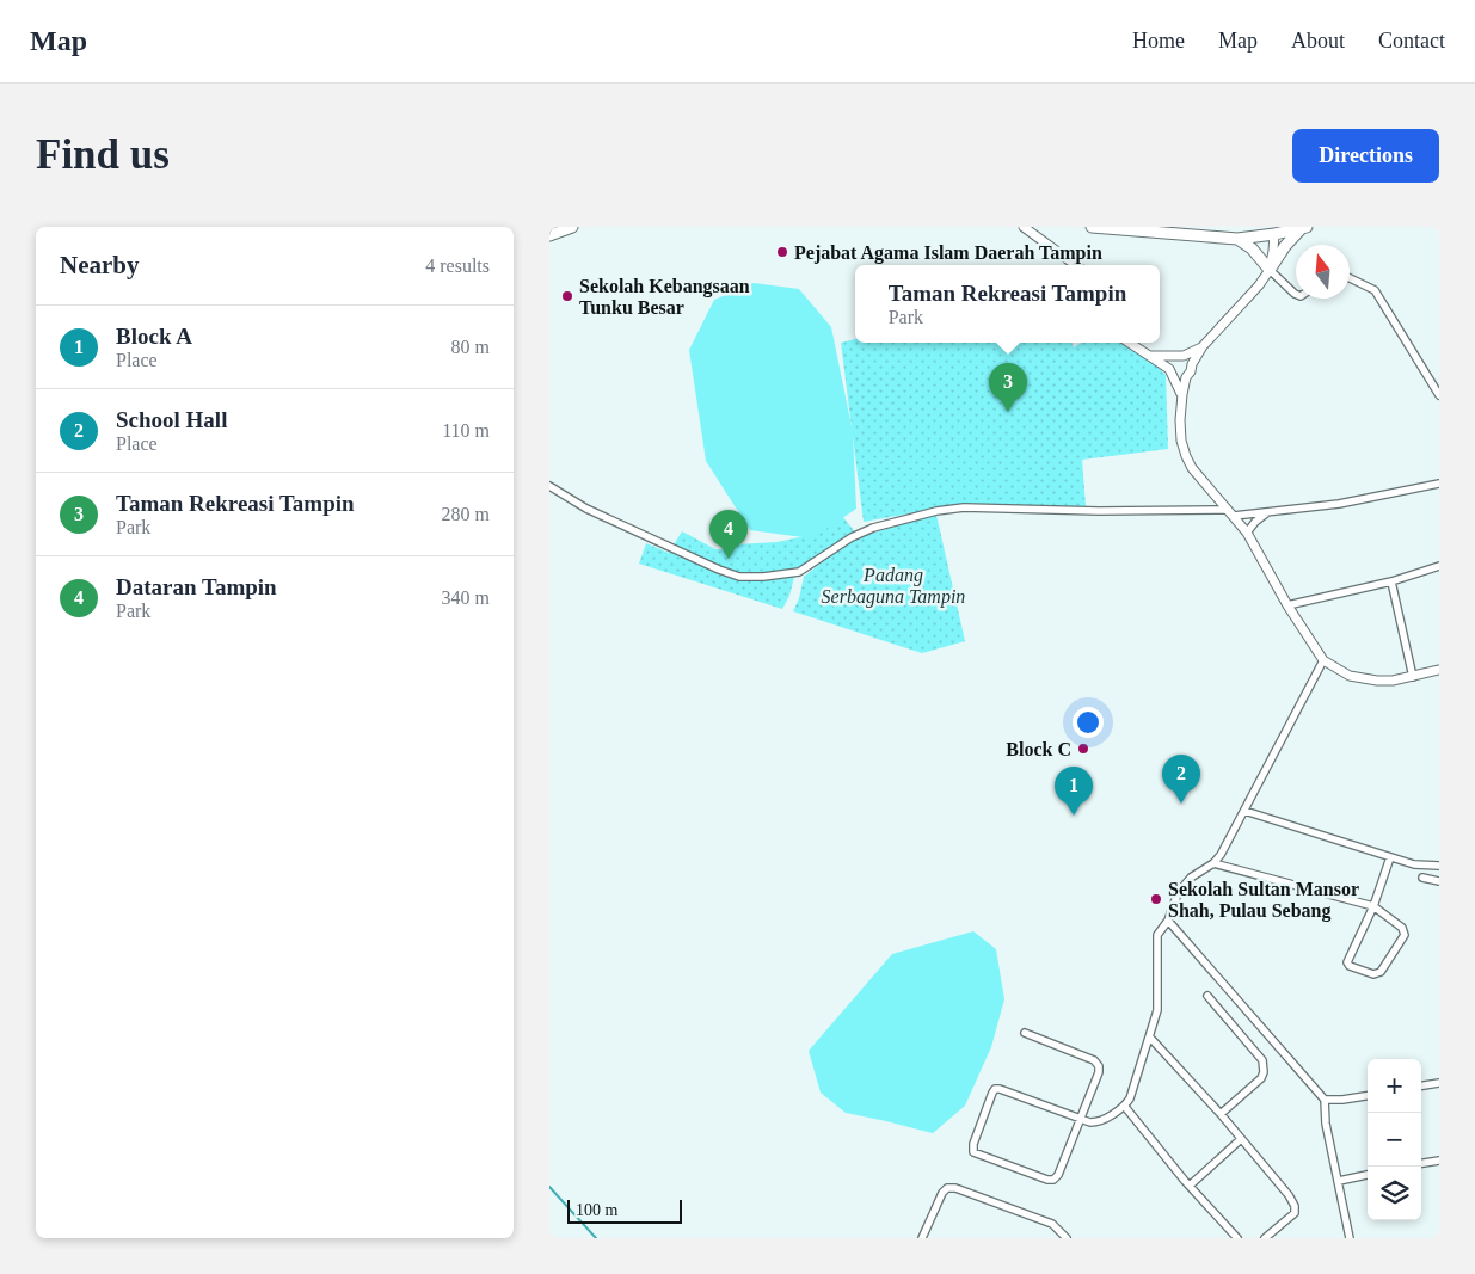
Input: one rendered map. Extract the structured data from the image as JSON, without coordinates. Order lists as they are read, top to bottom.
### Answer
{
  "parks": ["Padang Serbaguna Tampin"],
  "places": [
    "Pejabat Agama Islam Daerah Tampin",
    "Sekolah Kebangsaan Tunku Besar",
    "Block C",
    "Sekolah Sultan Mansor Shah, Pulau Sebang"
  ],
  "scale_bar": "100 m",
  "north": "top",
  "page": {
    "header": "Map",
    "nav": [
      "Home",
      "Map",
      "About",
      "Contact"
    ],
    "buttons": "Directions",
    "title": "Find us",
    "heading": ["Nearby", "4 results"],
    "popup": ["Taman Rekreasi Tampin", "Park"],
    "list": [
      {
        "mark": "1",
        "name": "Block A",
        "note": "Place",
        "value": "80 m"
      },
      {
        "mark": "2",
        "name": "School Hall",
        "note": "Place",
        "value": "110 m"
      },
      {
        "mark": "3",
        "name": "Taman Rekreasi Tampin",
        "note": "Park",
        "value": "280 m"
      },
      {
        "mark": "4",
        "name": "Dataran Tampin",
        "note": "Park",
        "value": "340 m"
      }
    ],
    "pins": [
      "3",
      "4",
      "2",
      "1"
    ],
    "map_buttons": ["+", "−"],
    "scale": "100 m"
  }
}
